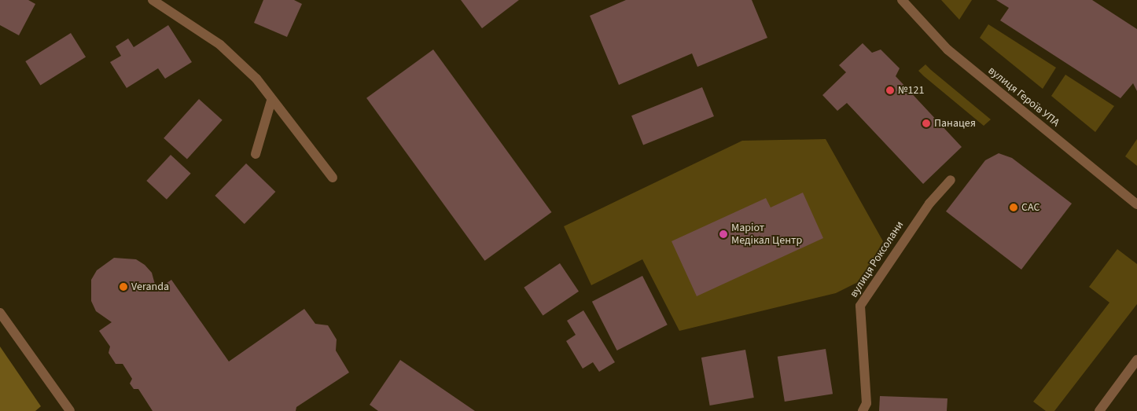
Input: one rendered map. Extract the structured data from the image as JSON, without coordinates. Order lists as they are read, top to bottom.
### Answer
{
  "streets": {
    "street": ["вулиця Героїв УПА", "вулиця Роксолани"]
  },
  "places": [
    "№121",
    "Панацея",
    "САС",
    "Маріот Медікал Центр",
    "Veranda"
  ]
}
